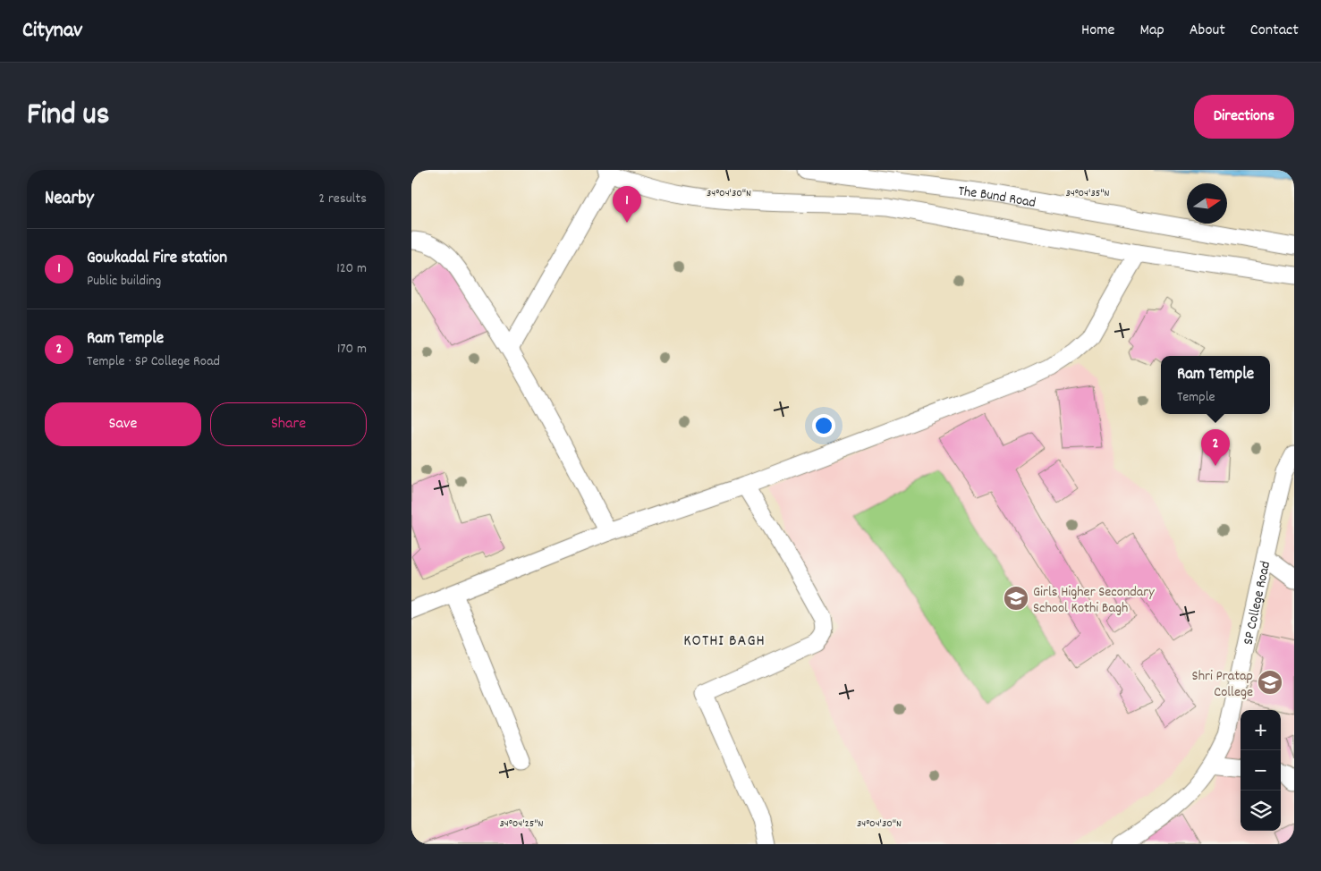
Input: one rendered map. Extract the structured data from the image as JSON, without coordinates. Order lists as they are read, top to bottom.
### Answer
{
  "streets": {
    "street": ["The Bund Road", "SP College Road"]
  },
  "districts": ["KOTHI BAGH"],
  "places": {
    "school or university": ["Girls Higher Secondary School Kothi Bagh", "Shri Pratap College"]
  },
  "north": "right",
  "page": {
    "header": "Citynav",
    "nav": [
      "Home",
      "Map",
      "About",
      "Contact"
    ],
    "title": "Find us",
    "buttons": [
      "Directions",
      ["Save", "Share"]
    ],
    "heading": ["Nearby", "2 results"],
    "pins": ["1", "2"],
    "list": [
      {
        "mark": "1",
        "name": "Gowkadal Fire station",
        "note": "Public building",
        "value": "120 m"
      },
      {
        "mark": "2",
        "name": "Ram Temple",
        "note": "Temple · SP College Road",
        "value": "170 m"
      }
    ],
    "popup": ["Ram Temple", "Temple"],
    "map_buttons": ["+", "−"]
  },
  "coordinates": ["34°04'30\"N", "34°04'35\"N", "34°04'25\"N"]
}
